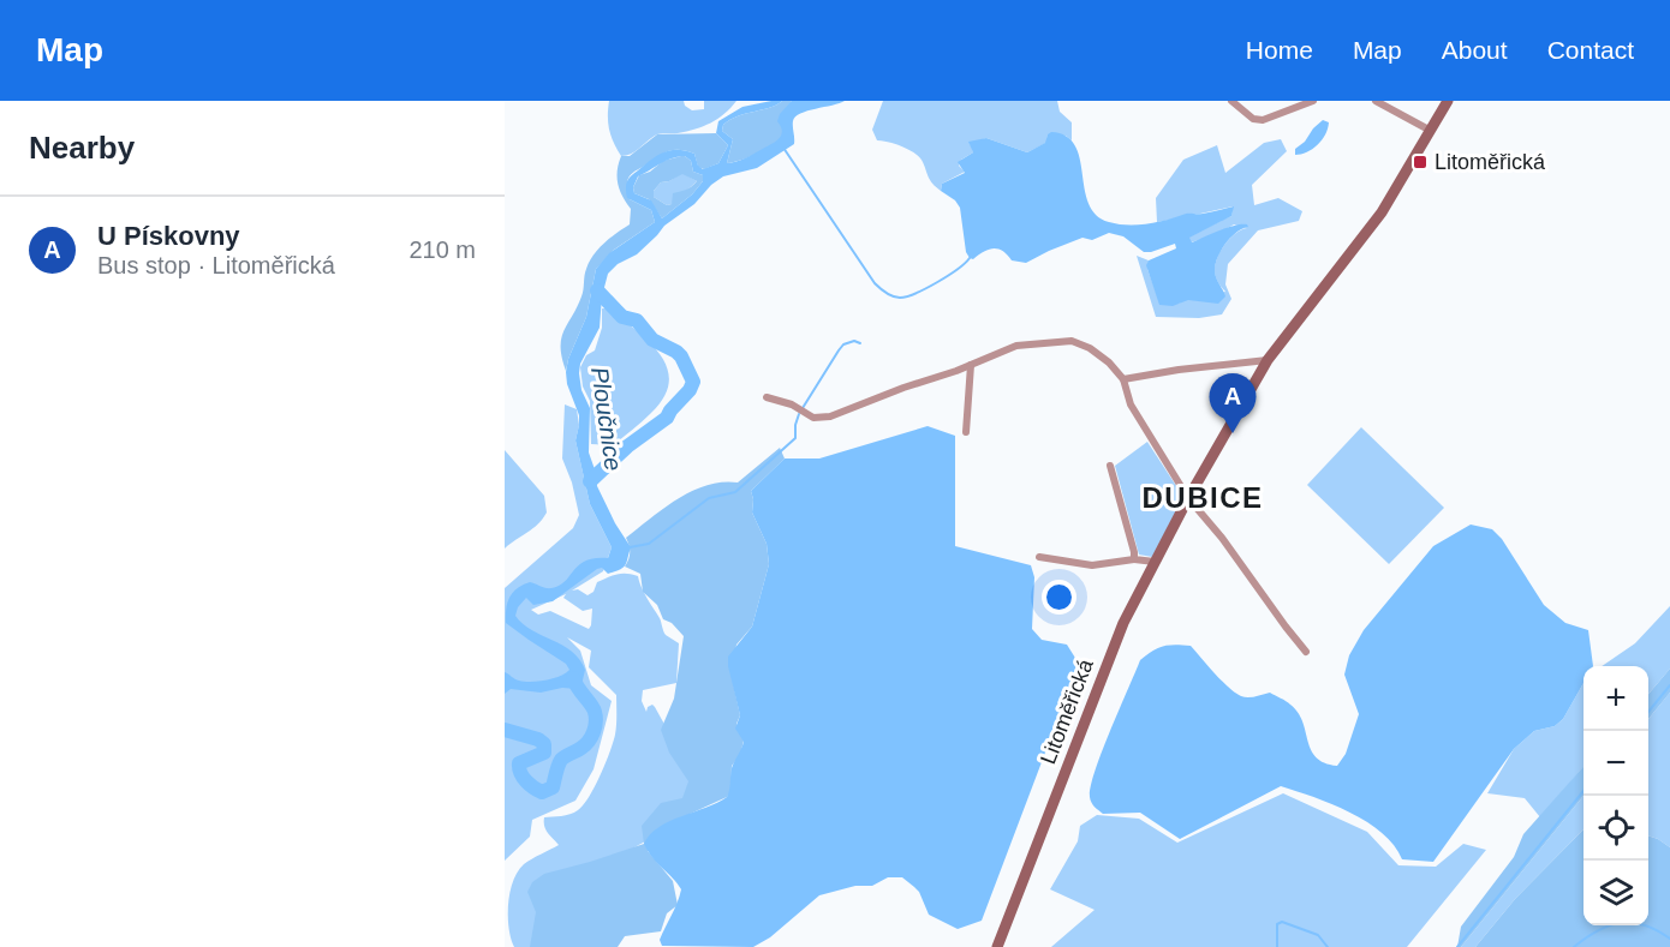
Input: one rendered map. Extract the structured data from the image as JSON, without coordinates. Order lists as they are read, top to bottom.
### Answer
{
  "streets": {
    "street": ["Litoměřická"]
  },
  "districts": ["DUBICE"],
  "water": ["Ploučnice"],
  "places": {
    "transit": ["Litoměřická"]
  },
  "page": {
    "header": "Map",
    "nav": [
      "Home",
      "Map",
      "About",
      "Contact"
    ],
    "heading": "Nearby",
    "list": [
      {
        "mark": "A",
        "name": "U Pískovny",
        "note": "Bus stop · Litoměřická",
        "value": "210 m"
      }
    ],
    "pins": "A",
    "map_buttons": ["+", "−"]
  }
}
